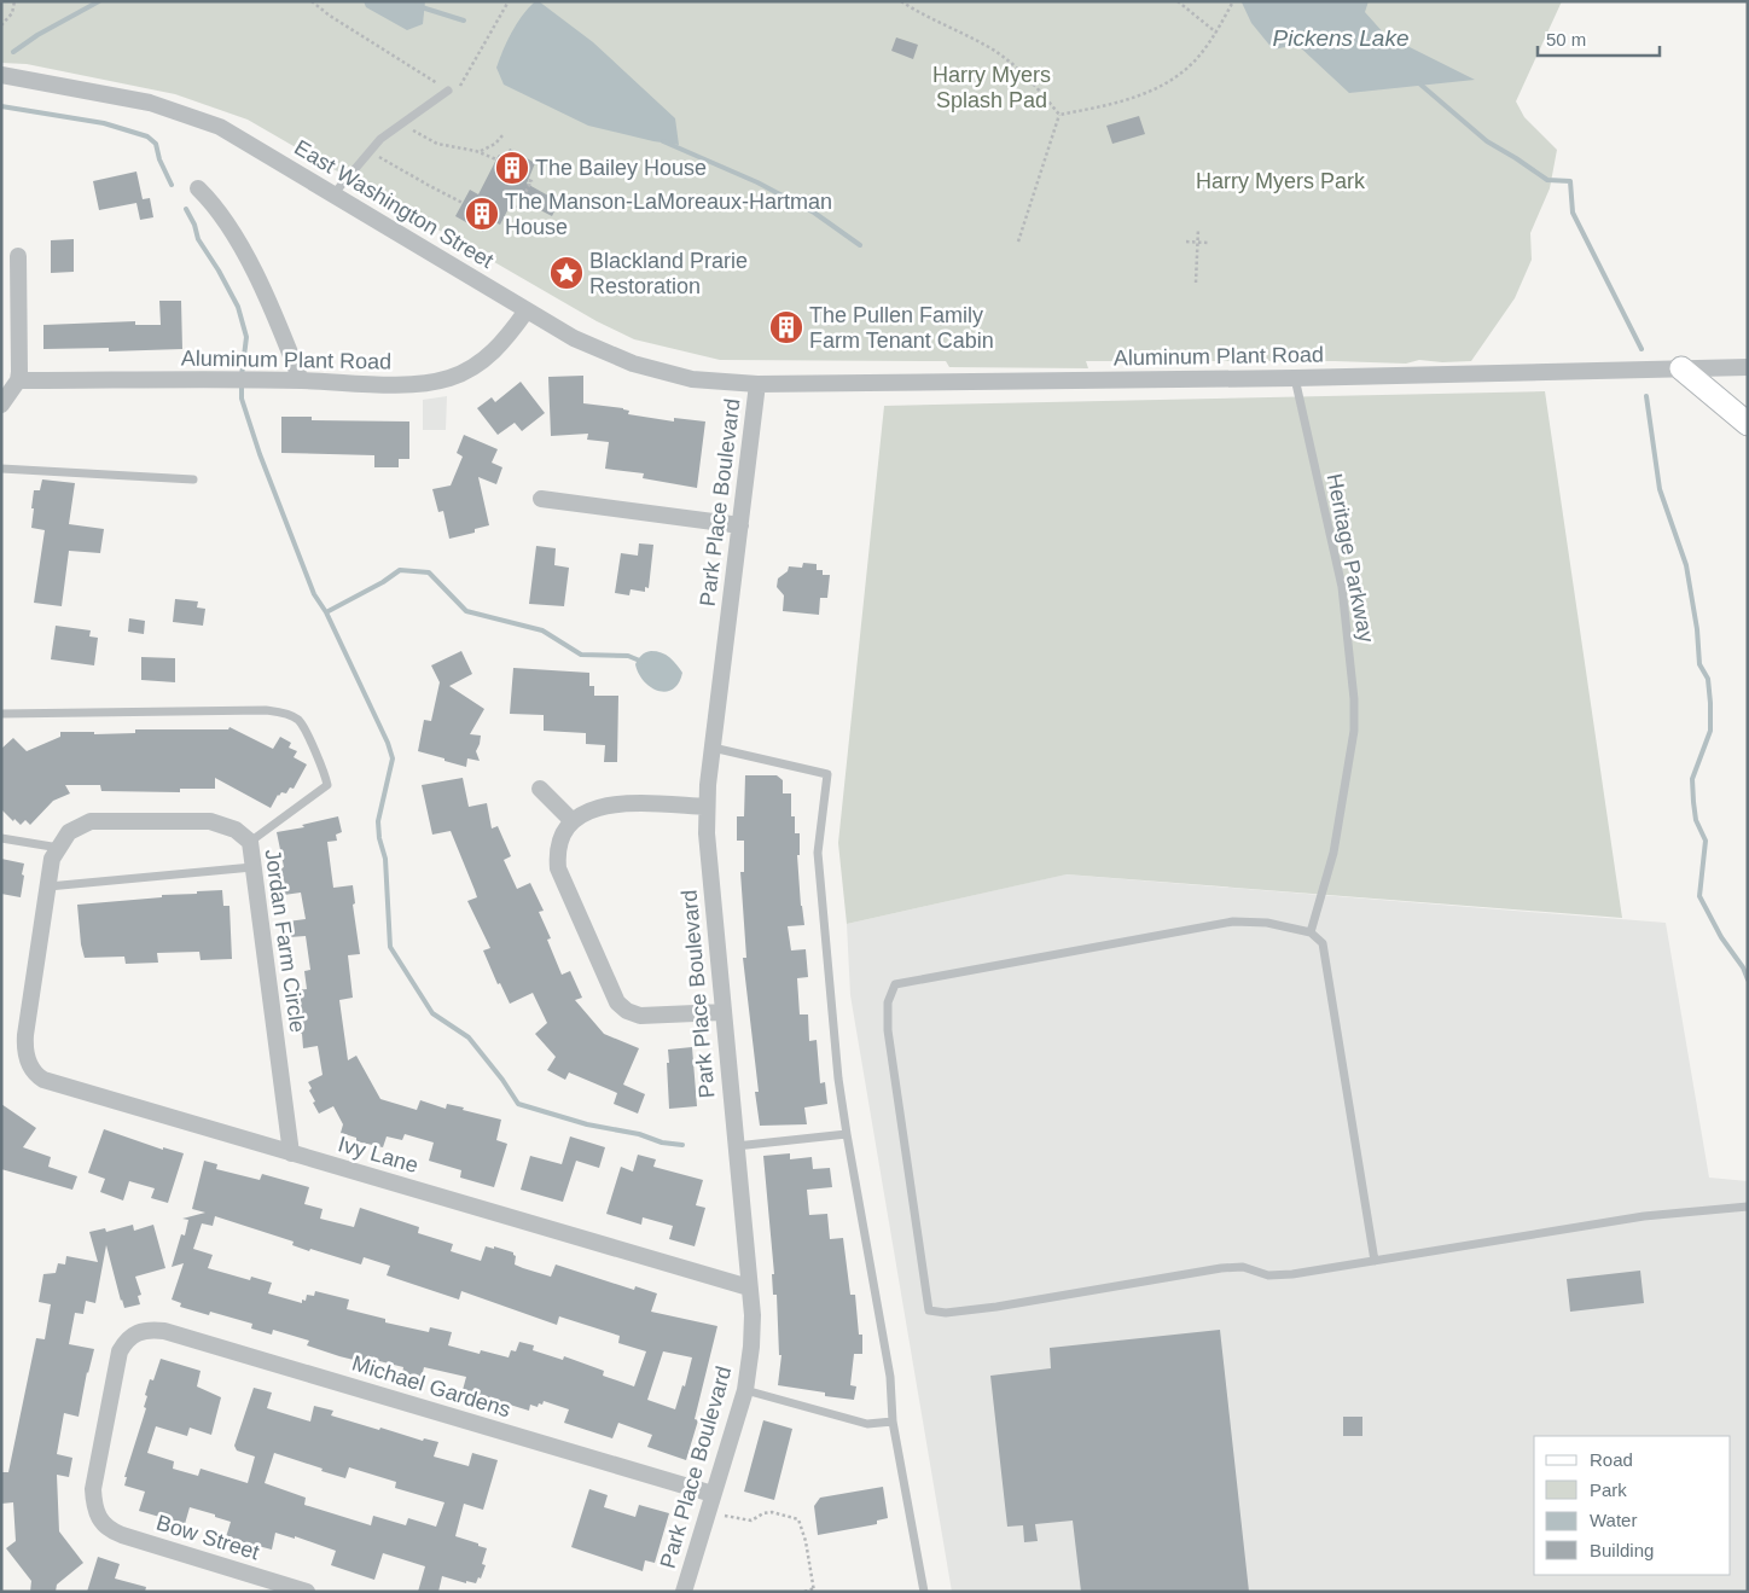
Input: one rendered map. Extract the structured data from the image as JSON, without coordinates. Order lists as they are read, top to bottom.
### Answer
{
  "streets": {
    "street": [
      "East Washington Street",
      "Aluminum Plant Road",
      "Park Place Boulevard",
      "Jordan Farm Circle",
      "Ivy Lane",
      "Michael Gardens",
      "Bow Street"
    ],
    "lane": ["Heritage Parkway"]
  },
  "crossings": [
    ["East Washington Street", "Aluminum Plant Road"],
    ["East Washington Street", "Park Place Boulevard"],
    ["Aluminum Plant Road", "Park Place Boulevard"],
    ["Aluminum Plant Road", "Heritage Parkway"],
    ["Park Place Boulevard", "Ivy Lane"],
    ["Park Place Boulevard", "Michael Gardens"],
    ["Jordan Farm Circle", "Ivy Lane"],
    ["Michael Gardens", "Bow Street"]
  ],
  "water": ["Pickens Lake"],
  "parks": ["Harry Myers Splash Pad", "Harry Myers Park"],
  "places": {
    "building": ["The Bailey House", "The Manson-LaMoreaux-Hartman House", "The Pullen Family Farm Tenant Cabin"],
    "place": ["Blackland Prarie Restoration"]
  },
  "legend": [
    "Road",
    "Park",
    "Water",
    "Building"
  ],
  "scale_bar": "50 m"
}
